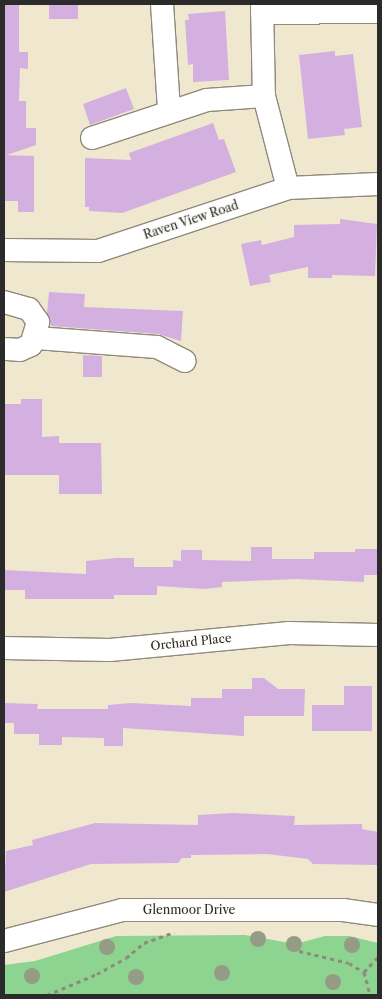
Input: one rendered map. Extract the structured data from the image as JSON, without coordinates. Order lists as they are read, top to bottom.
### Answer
{
  "streets": {
    "street": ["Raven View Road", "Orchard Place", "Glenmoor Drive"]
  }
}
